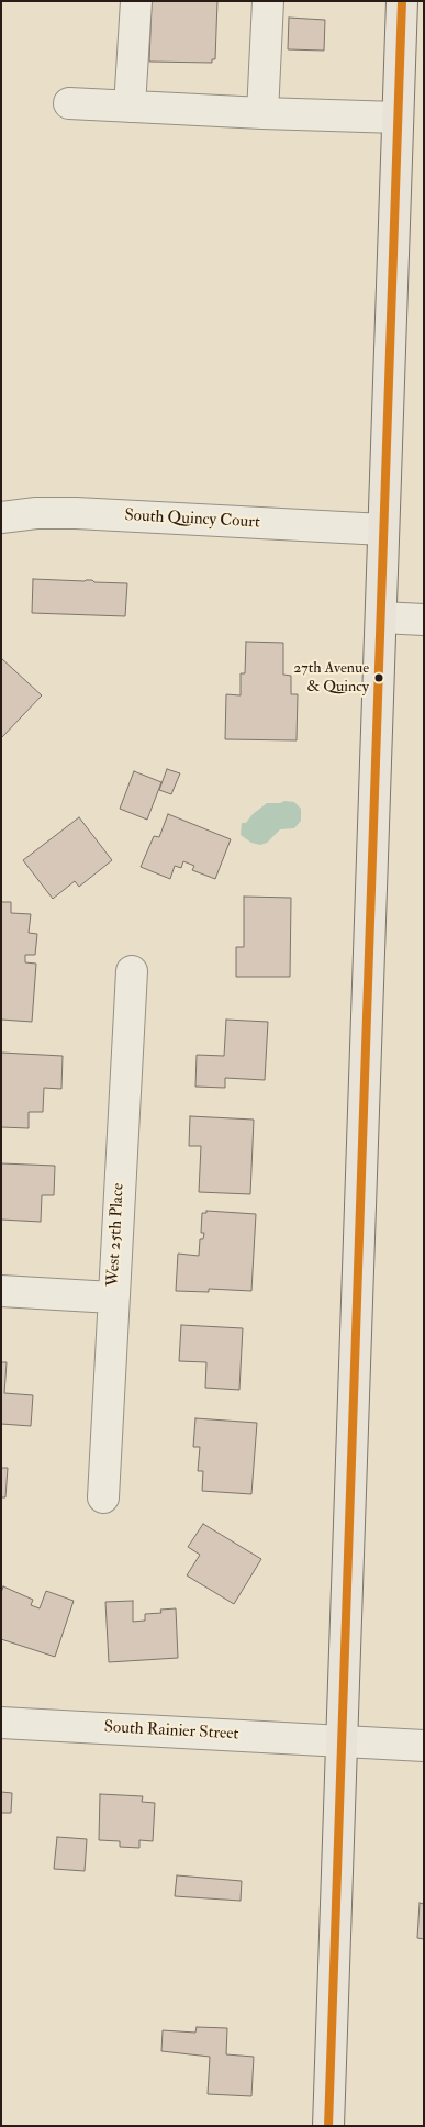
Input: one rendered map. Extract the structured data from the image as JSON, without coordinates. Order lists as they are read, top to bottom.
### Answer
{
  "streets": {
    "street": ["South Quincy Court", "West 25th Place", "South Rainier Street"]
  },
  "places": ["27th Avenue & Quincy"]
}
